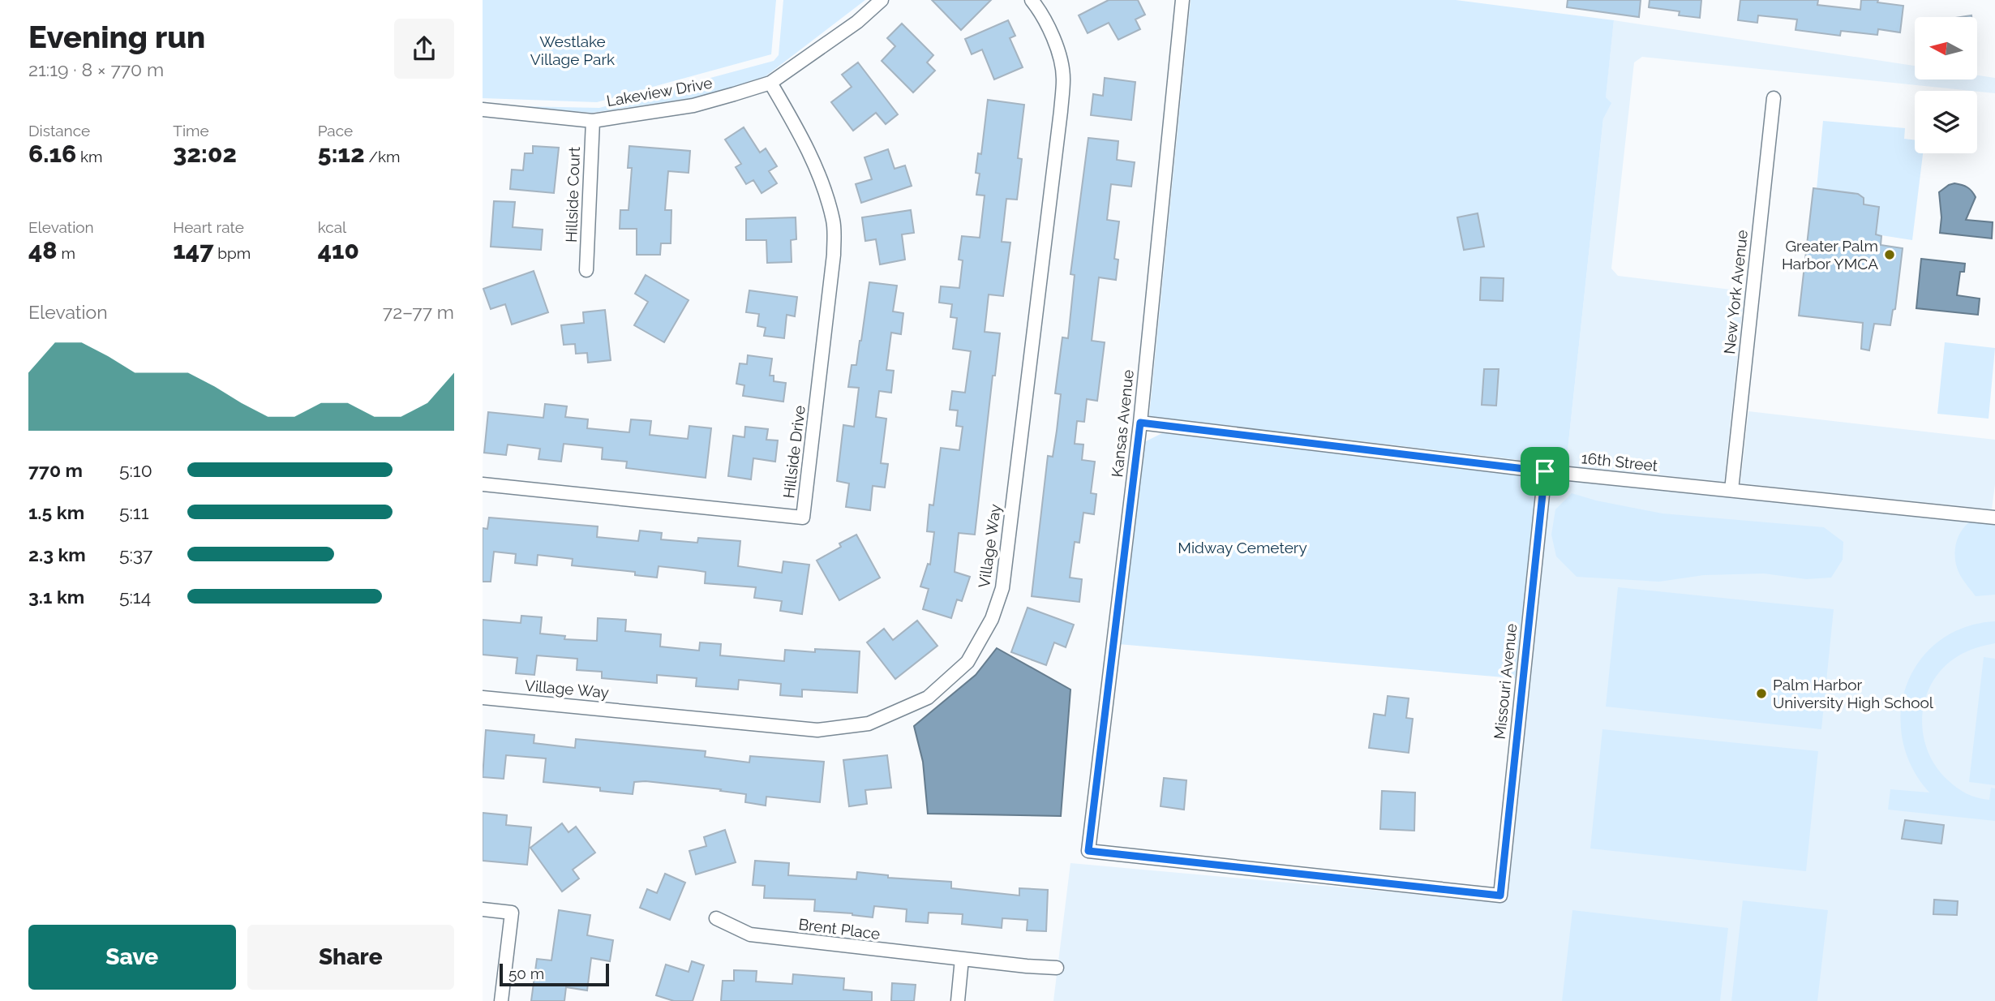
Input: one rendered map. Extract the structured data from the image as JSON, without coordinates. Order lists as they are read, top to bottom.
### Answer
{
  "streets": {
    "street": [
      "Lakeview Drive",
      "Hillside Court",
      "New York Avenue",
      "Kansas Avenue",
      "Hillside Drive",
      "16th Street",
      "Village Way",
      "Missouri Avenue",
      "Brent Place"
    ]
  },
  "crossings": [
    ["Lakeview Drive", "Hillside Court"],
    ["Lakeview Drive", "Hillside Drive"],
    ["New York Avenue", "16th Street"],
    ["Kansas Avenue", "16th Street"],
    ["Kansas Avenue", "Missouri Avenue"],
    ["16th Street", "Missouri Avenue"]
  ],
  "parks": ["Westlake Village Park", "Midway Cemetery"],
  "places": ["Greater Palm Harbor YMCA", "Palm Harbor University High School"],
  "scale_bar": "50 m",
  "north": "left",
  "page": {
    "heading": ["Evening run", "21:19 · 8 × 770 m"],
    "stats": [
      ["Distance", "6.16 km"],
      ["Time", "32:02"],
      ["Pace", "5:12 /km"],
      ["Elevation", "48 m"],
      ["Heart rate", "147 bpm"],
      ["kcal", "410"]
    ],
    "chart": ["Elevation", "72–77 m"],
    "list": [
      {
        "name": "770 m",
        "note": "5:10"
      },
      {
        "name": "1.5 km",
        "note": "5:11"
      },
      {
        "name": "2.3 km",
        "note": "5:37"
      },
      {
        "name": "3.1 km",
        "note": "5:14"
      }
    ],
    "buttons": ["Save", "Share"],
    "scale": "50 m"
  }
}
